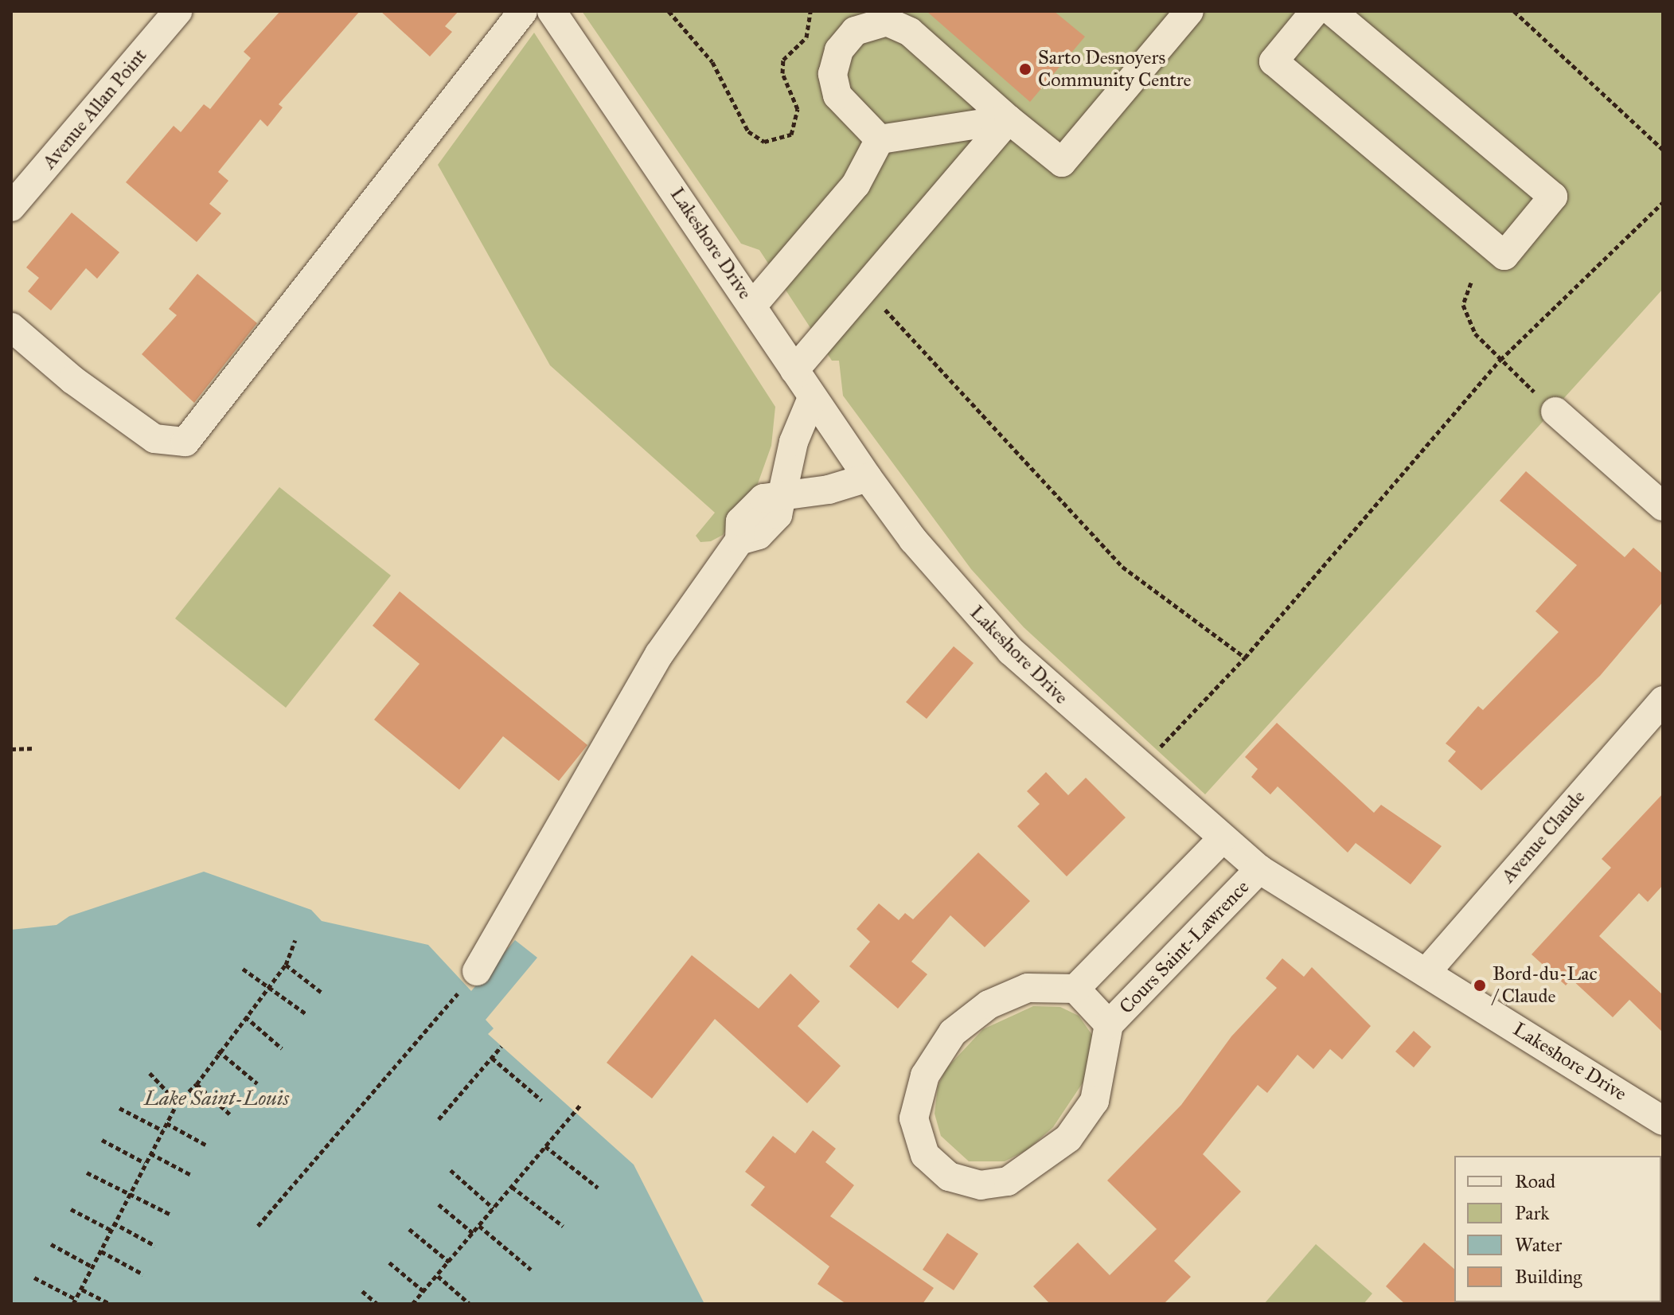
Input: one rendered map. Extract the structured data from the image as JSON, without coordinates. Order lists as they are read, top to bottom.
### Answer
{
  "streets": {
    "street": [
      "Avenue Allan Point",
      "Lakeshore Drive",
      "Avenue Claude",
      "Cours Saint-Lawrence"
    ]
  },
  "crossings": [
    ["Lakeshore Drive", "Avenue Claude"],
    ["Lakeshore Drive", "Cours Saint-Lawrence"]
  ],
  "water": ["Lake Saint-Louis"],
  "places": ["Sarto Desnoyers Community Centre", "Bord-du-Lac / Claude"],
  "legend": [
    "Road",
    "Park",
    "Water",
    "Building"
  ]
}
